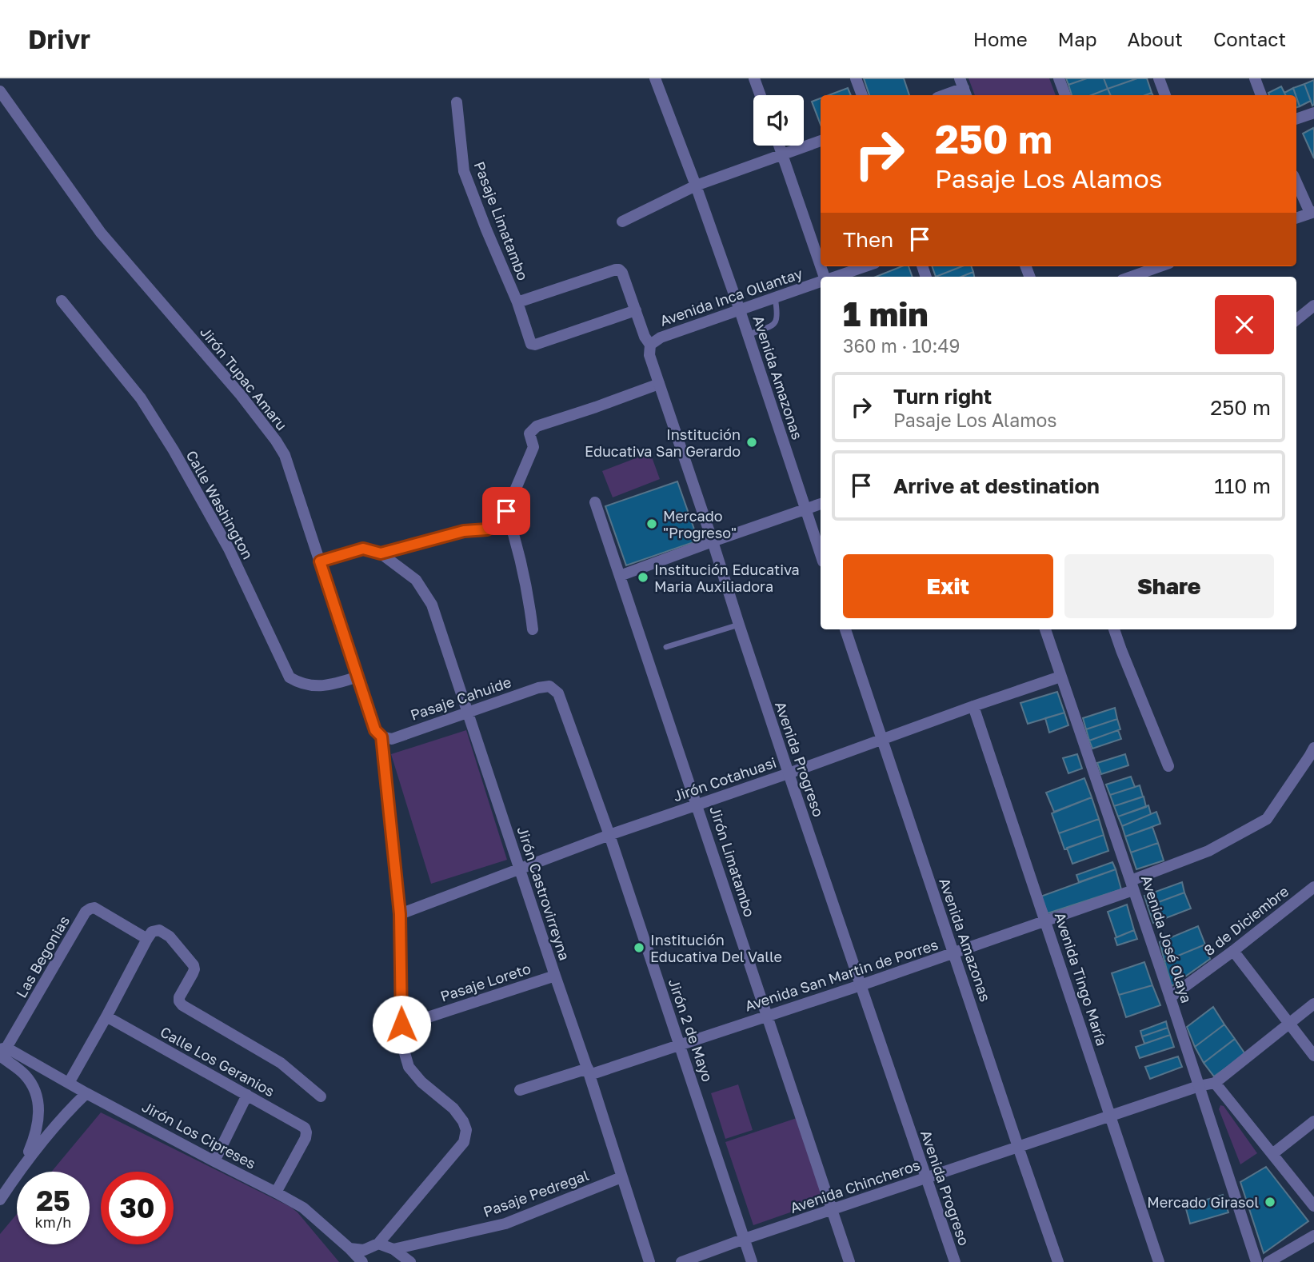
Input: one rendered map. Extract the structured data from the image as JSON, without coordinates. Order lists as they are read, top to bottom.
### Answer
{
  "streets": {
    "street": [
      "Pasaje Limatambo",
      "Avenida Inca Ollantay",
      "Avenida Amazonas",
      "Jirón Tupac Amaru",
      "Calle Washington",
      "Pasaje Cahuide",
      "Avenida Progreso",
      "Jirón Cotahuasi",
      "Jirón Limatambo",
      "Jirón Castrovirreyna",
      "8 de Diciembre",
      "Avenida José Olaya",
      "Las Begonias",
      "Avenida San Martin de Porres",
      "Avenida Tingo María",
      "Pasaje Loreto",
      "Jirón 2 de Mayo",
      "Calle Los Geranios",
      "Jirón Los Cipreses",
      "Avenida Chincheros",
      "Pasaje Pedregal"
    ]
  },
  "crossings": [
    ["Pasaje Limatambo", "Avenida Progreso"],
    ["Avenida Inca Ollantay", "Avenida Amazonas"],
    ["Avenida Inca Ollantay", "Avenida Progreso"],
    ["Avenida Amazonas", "Jirón Cotahuasi"],
    ["Avenida Amazonas", "Avenida San Martin de Porres"],
    ["Avenida Amazonas", "Avenida Chincheros"],
    ["Jirón Tupac Amaru", "Calle Washington"],
    ["Jirón Tupac Amaru", "Pasaje Cahuide"],
    ["Jirón Tupac Amaru", "Jirón Cotahuasi"],
    ["Pasaje Cahuide", "Jirón Castrovirreyna"],
    ["Pasaje Cahuide", "Jirón 2 de Mayo"],
    ["Avenida Progreso", "Jirón Cotahuasi"],
    ["Avenida Progreso", "Avenida San Martin de Porres"],
    ["Avenida Progreso", "Avenida Chincheros"],
    ["Jirón Cotahuasi", "Jirón Limatambo"],
    ["Jirón Cotahuasi", "Jirón Castrovirreyna"],
    ["Jirón Cotahuasi", "Avenida José Olaya"],
    ["Jirón Cotahuasi", "Avenida Tingo María"],
    ["Jirón Cotahuasi", "Jirón 2 de Mayo"],
    ["Jirón Limatambo", "Avenida San Martin de Porres"],
    ["Jirón Limatambo", "Avenida Chincheros"],
    ["Jirón Castrovirreyna", "Avenida San Martin de Porres"],
    ["Jirón Castrovirreyna", "Pasaje Loreto"],
    ["Jirón Castrovirreyna", "Pasaje Pedregal"],
    ["8 de Diciembre", "Avenida José Olaya"],
    ["Avenida José Olaya", "Avenida San Martin de Porres"],
    ["Avenida José Olaya", "Avenida Chincheros"],
    ["Las Begonias", "Jirón Los Cipreses"],
    ["Avenida San Martin de Porres", "Avenida Tingo María"],
    ["Avenida San Martin de Porres", "Jirón 2 de Mayo"],
    ["Avenida Tingo María", "Avenida Chincheros"],
    ["Jirón 2 de Mayo", "Avenida Chincheros"],
    ["Calle Los Geranios", "Jirón Los Cipreses"]
  ],
  "places": [
    "Institución Educativa San Gerardo",
    "Mercado \"Progreso\"",
    "Institución Educativa Maria Auxiliadora",
    "Institución Educativa Del Valle",
    "Mercado Girasol"
  ],
  "page": {
    "header": "Drivr",
    "nav": [
      "Home",
      "Map",
      "About",
      "Contact"
    ],
    "turn": ["250 m", "Pasaje Los Alamos"],
    "then": "Then",
    "heading": ["1 min", "360 m · 10:49"],
    "list": [
      {
        "name": "Turn right",
        "note": "Pasaje Los Alamos",
        "value": "250 m"
      },
      {
        "name": "Arrive at destination",
        "value": "110 m"
      }
    ],
    "buttons": ["Exit", "Share"],
    "speed": "25 km/h",
    "limit": "30"
  }
}
